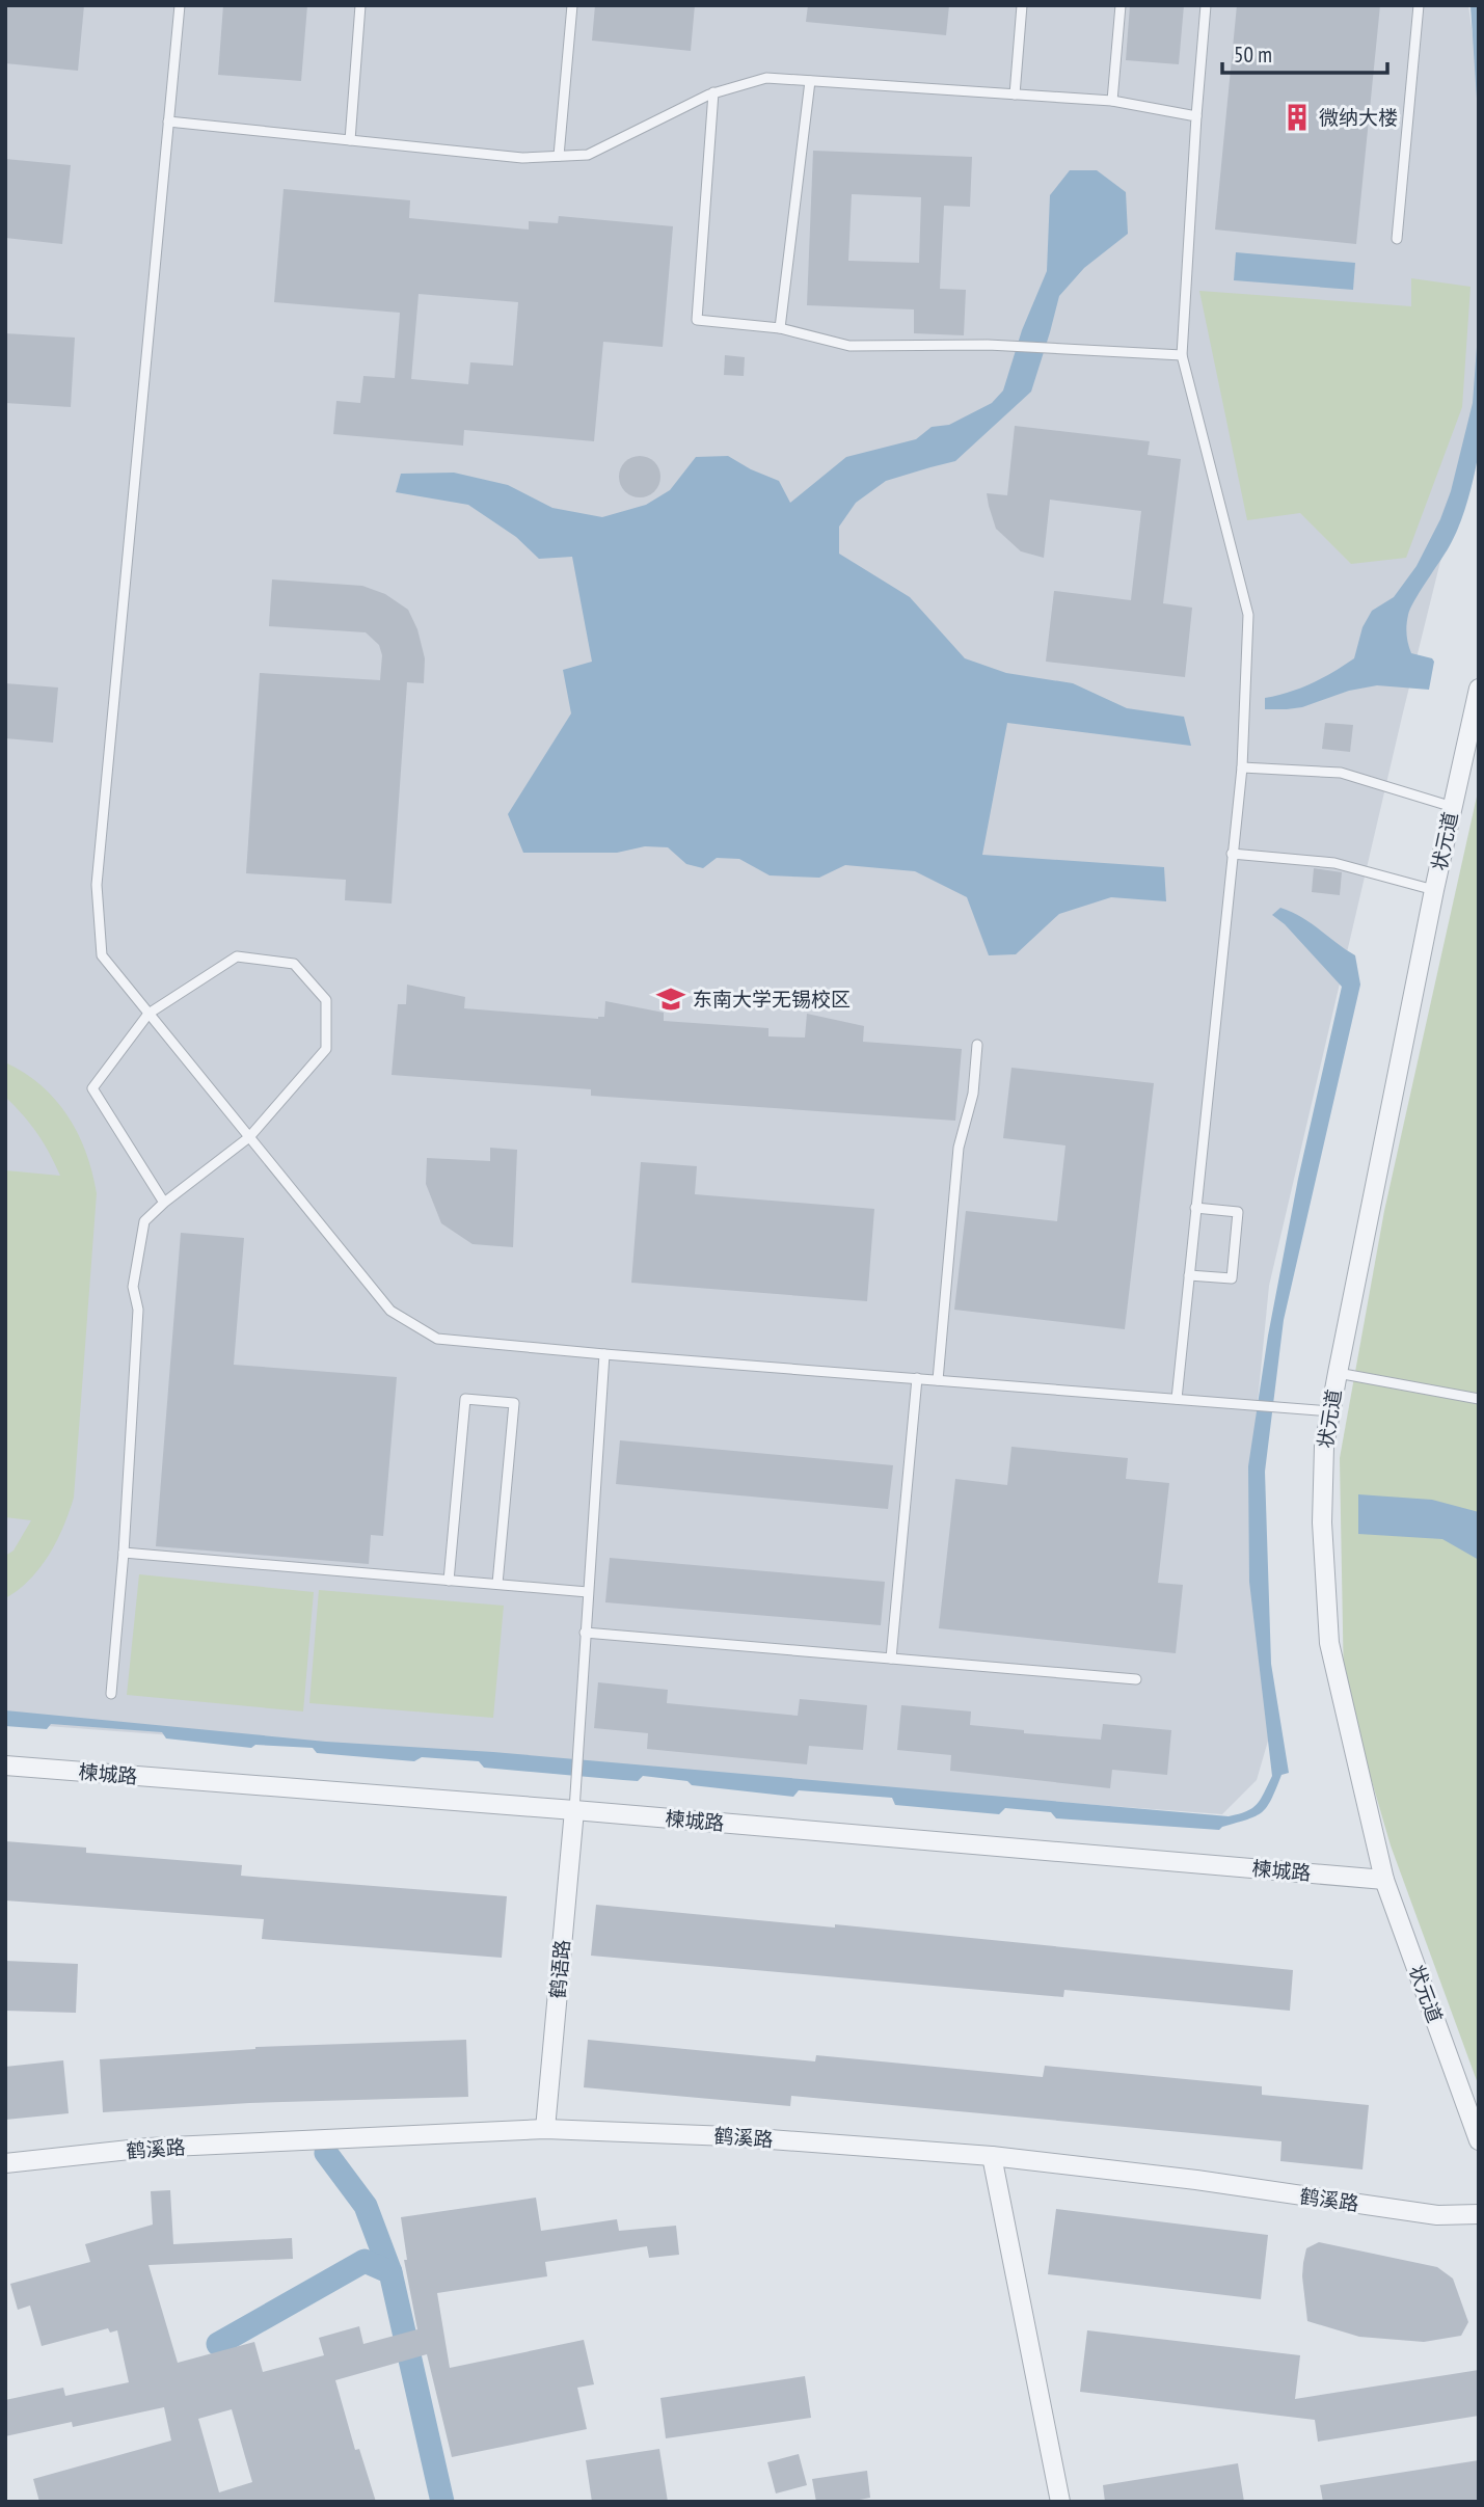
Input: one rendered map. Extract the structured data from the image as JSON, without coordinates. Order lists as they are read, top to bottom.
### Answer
{
  "streets": {
    "street": [
      "状元道",
      "楝城路",
      "鹤语路",
      "鹤溪路"
    ]
  },
  "crossings": [
    ["状元道", "楝城路"],
    ["楝城路", "鹤语路"],
    ["鹤语路", "鹤溪路"]
  ],
  "places": {
    "building": ["微纳大楼"],
    "school or university": ["东南大学无锡校区"]
  },
  "scale_bar": "50 m"
}
